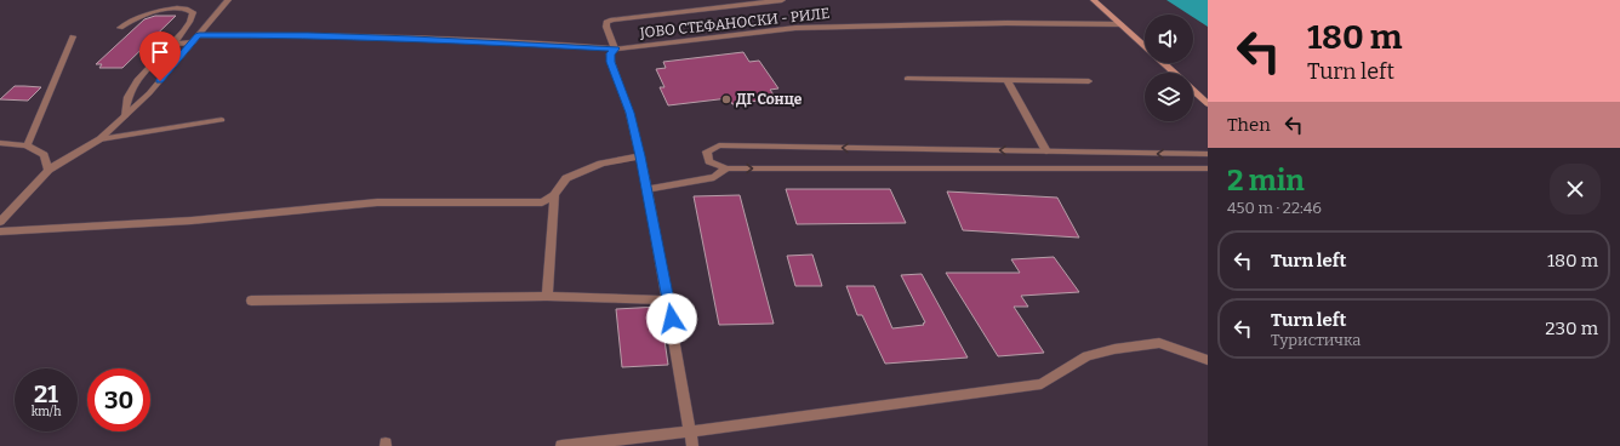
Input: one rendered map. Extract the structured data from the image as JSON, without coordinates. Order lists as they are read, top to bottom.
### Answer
{
  "streets": {
    "street": ["ЈОВО СТЕФАНОСКИ - РИЛЕ"]
  },
  "places": ["ДГ Сонце"],
  "page": {
    "turn": ["180 m", "Turn left"],
    "then": "Then",
    "heading": ["2 min", "450 m · 22:46"],
    "list": [
      {
        "name": "Turn left",
        "value": "180 m"
      },
      {
        "name": "Turn left",
        "note": "Туристичка",
        "value": "230 m"
      }
    ],
    "speed": "21 km/h",
    "limit": "30"
  }
}
